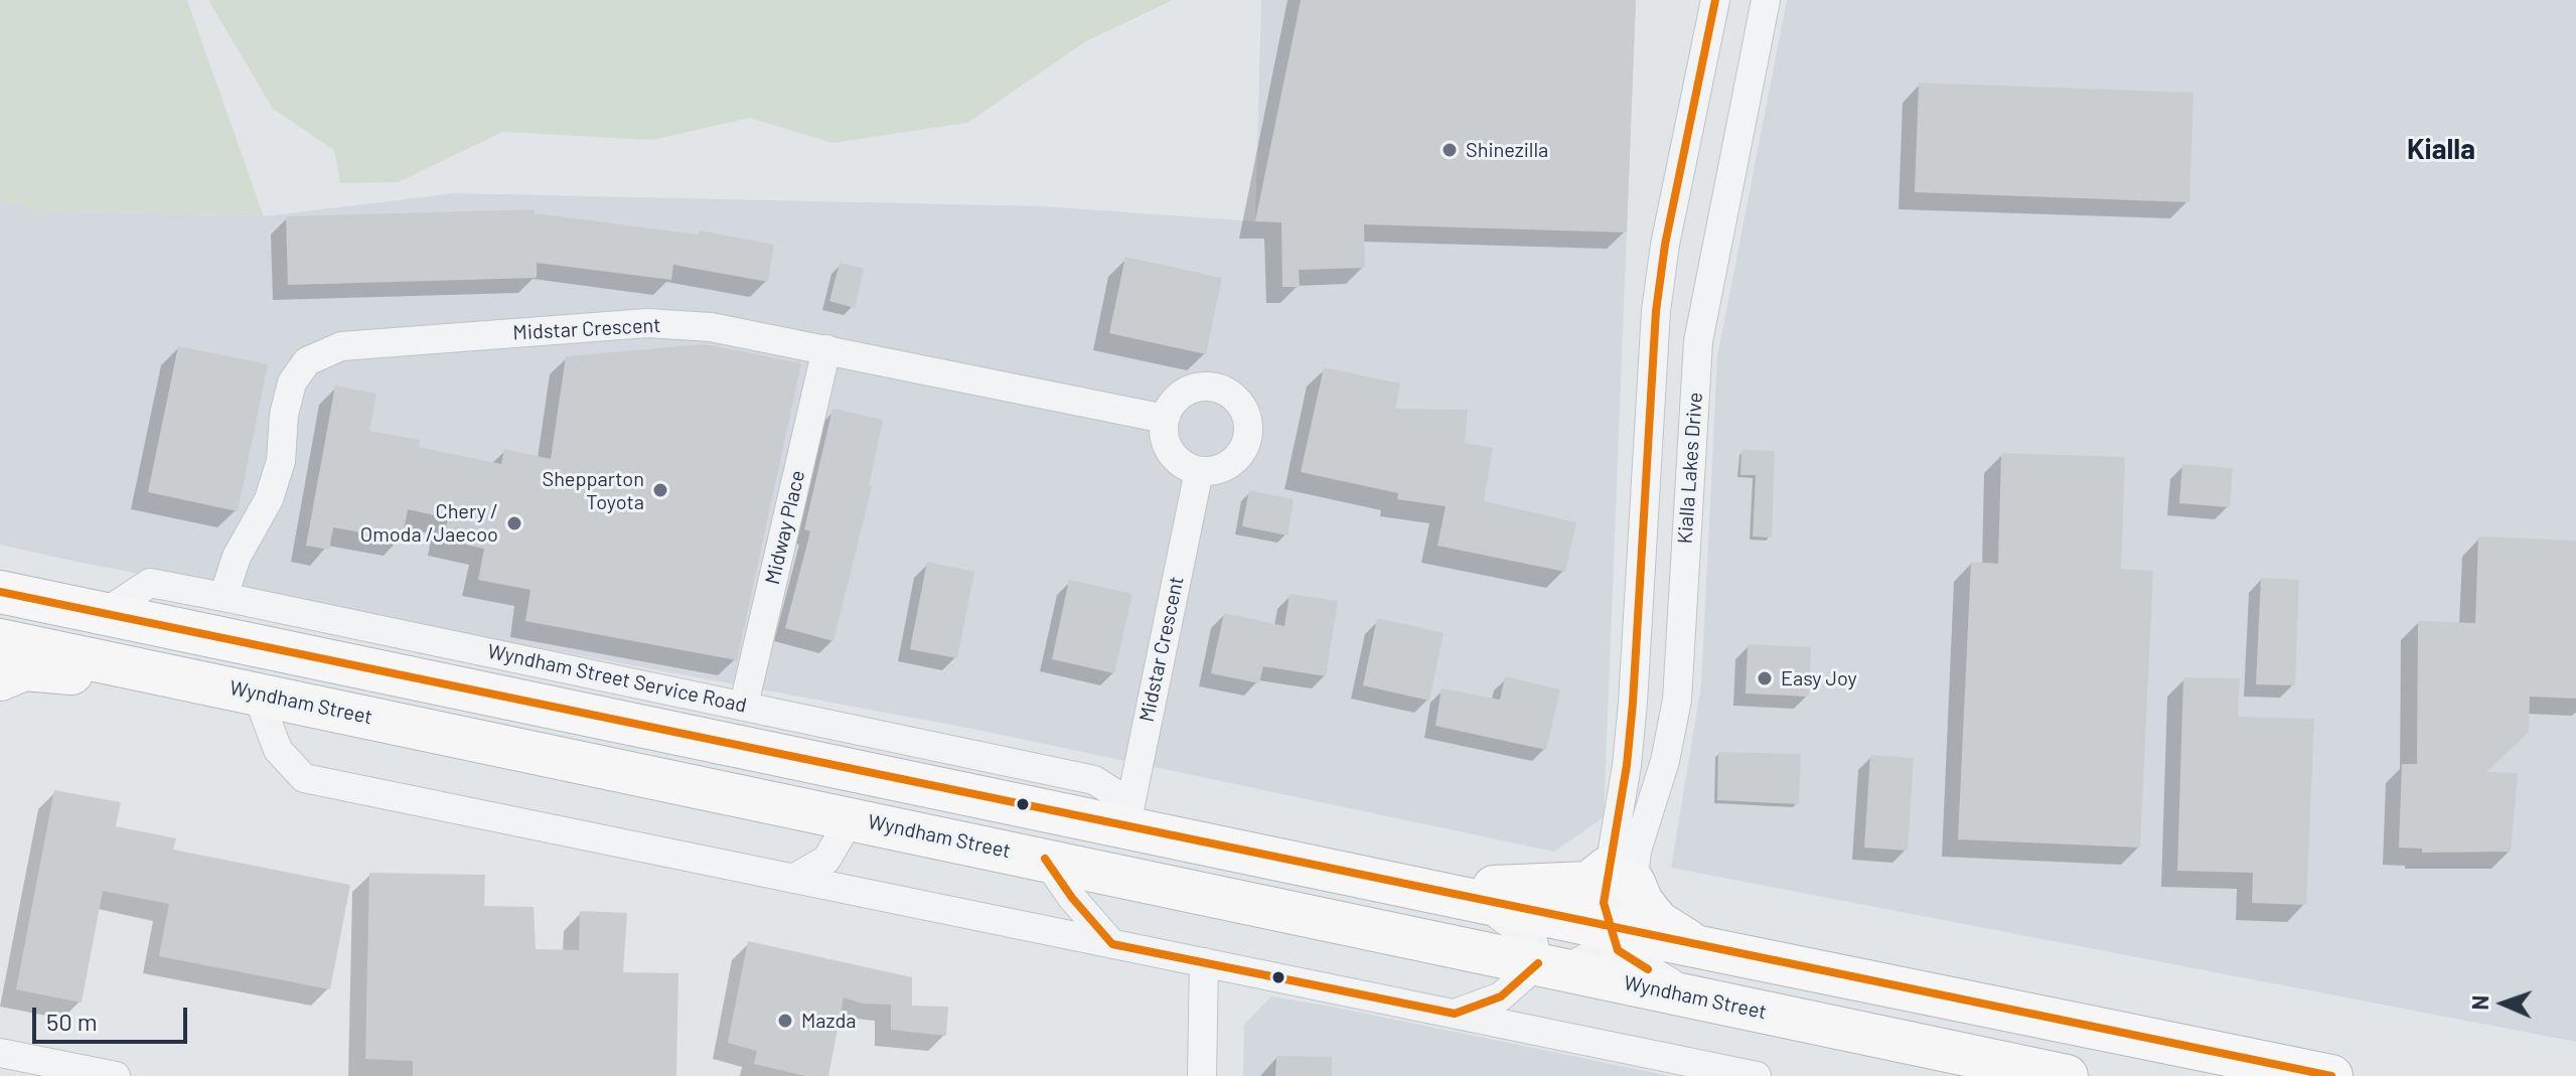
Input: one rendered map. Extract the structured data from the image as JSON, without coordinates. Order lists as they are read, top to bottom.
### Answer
{
  "streets": {
    "highway": ["Wyndham Street"],
    "street": [
      "Midstar Crescent",
      "Kialla Lakes Drive",
      "Midway Place",
      "Wyndham Street Service Road"
    ]
  },
  "crossings": [
    ["Midstar Crescent", "Midway Place"],
    ["Midstar Crescent", "Wyndham Street Service Road"],
    ["Kialla Lakes Drive", "Wyndham Street"],
    ["Midway Place", "Wyndham Street Service Road"]
  ],
  "districts": ["Kialla"],
  "places": [
    "Shinezilla",
    "Shepparton Toyota",
    "Chery / Omoda /Jaecoo",
    "Easy Joy",
    "Mazda"
  ],
  "scale_bar": "50 m",
  "north": "left"
}
